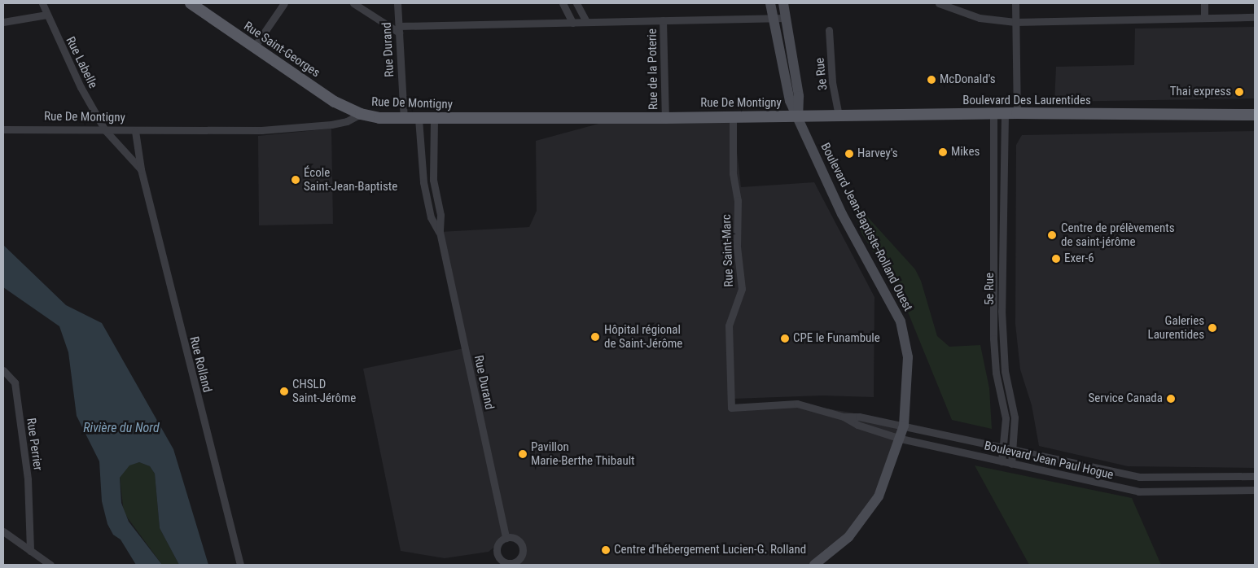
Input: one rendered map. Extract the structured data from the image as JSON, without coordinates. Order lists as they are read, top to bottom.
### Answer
{
  "streets": {
    "main road": ["Rue Saint-Georges", "Boulevard Des Laurentides", "Rue De Montigny"],
    "street": [
      "Rue Durand",
      "Rue Labelle",
      "Rue de la Poterie",
      "3e Rue",
      "Boulevard Jean-Baptiste-Rolland Ouest",
      "Rue Saint-Marc",
      "5e Rue",
      "Rue Rolland",
      "Rue Perrier",
      "Boulevard Jean Paul Hogue"
    ]
  },
  "crossings": [
    ["Rue Saint-Georges", "Rue De Montigny"],
    ["Rue Durand", "Rue De Montigny"],
    ["Rue Labelle", "Rue De Montigny"],
    ["Rue Labelle", "Rue Rolland"],
    ["Rue de la Poterie", "Rue De Montigny"],
    ["3e Rue", "Boulevard Des Laurentides"],
    ["Boulevard Des Laurentides", "Rue De Montigny"],
    ["Boulevard Des Laurentides", "Boulevard Jean-Baptiste-Rolland Ouest"],
    ["Boulevard Des Laurentides", "5e Rue"],
    ["Rue De Montigny", "Boulevard Jean-Baptiste-Rolland Ouest"],
    ["Rue De Montigny", "Rue Saint-Marc"],
    ["Rue De Montigny", "Rue Rolland"],
    ["Boulevard Jean-Baptiste-Rolland Ouest", "Boulevard Jean Paul Hogue"],
    ["Rue Saint-Marc", "Boulevard Jean Paul Hogue"],
    ["5e Rue", "Boulevard Jean Paul Hogue"]
  ],
  "water": ["Rivière du Nord"],
  "places": [
    "McDonald's",
    "Thai express",
    "Mikes",
    "Harvey's",
    "École Saint-Jean-Baptiste",
    "Centre de prélèvements de saint-jérôme",
    "Exer-6",
    "Galeries Laurentides",
    "Hôpital régional de Saint-Jérôme",
    "CPE le Funambule",
    "CHSLD Saint-Jérôme",
    "Service Canada",
    "Pavillon Marie-Berthe Thibault",
    "Centre d'hébergement Lucien-G. Rolland"
  ]
}
